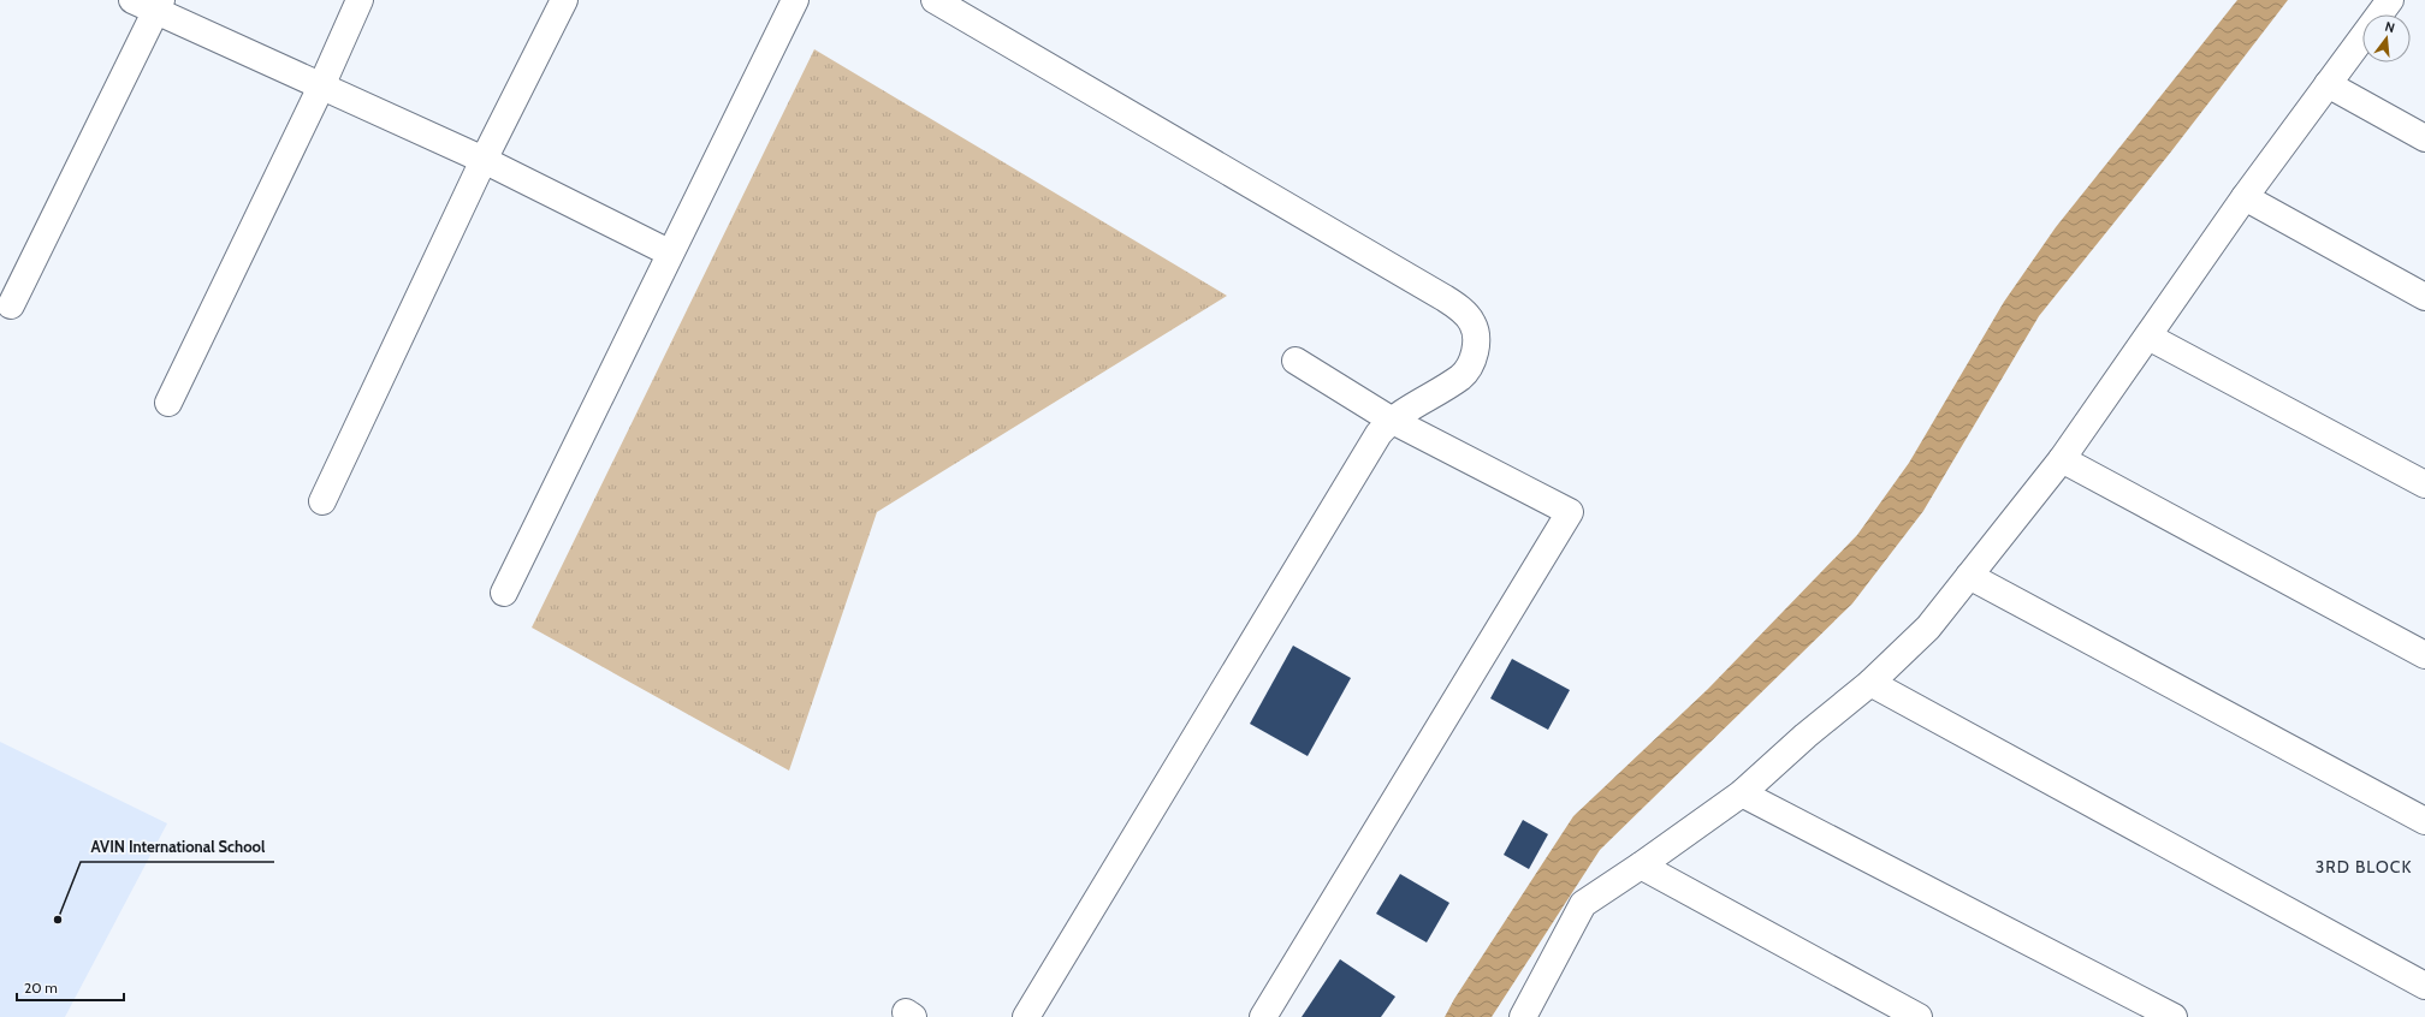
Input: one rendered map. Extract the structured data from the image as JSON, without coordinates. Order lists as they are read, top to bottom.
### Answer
{
  "districts": ["3RD BLOCK"],
  "places": ["AVIN International School"],
  "scale_bar": "20 m",
  "north": "top"
}
